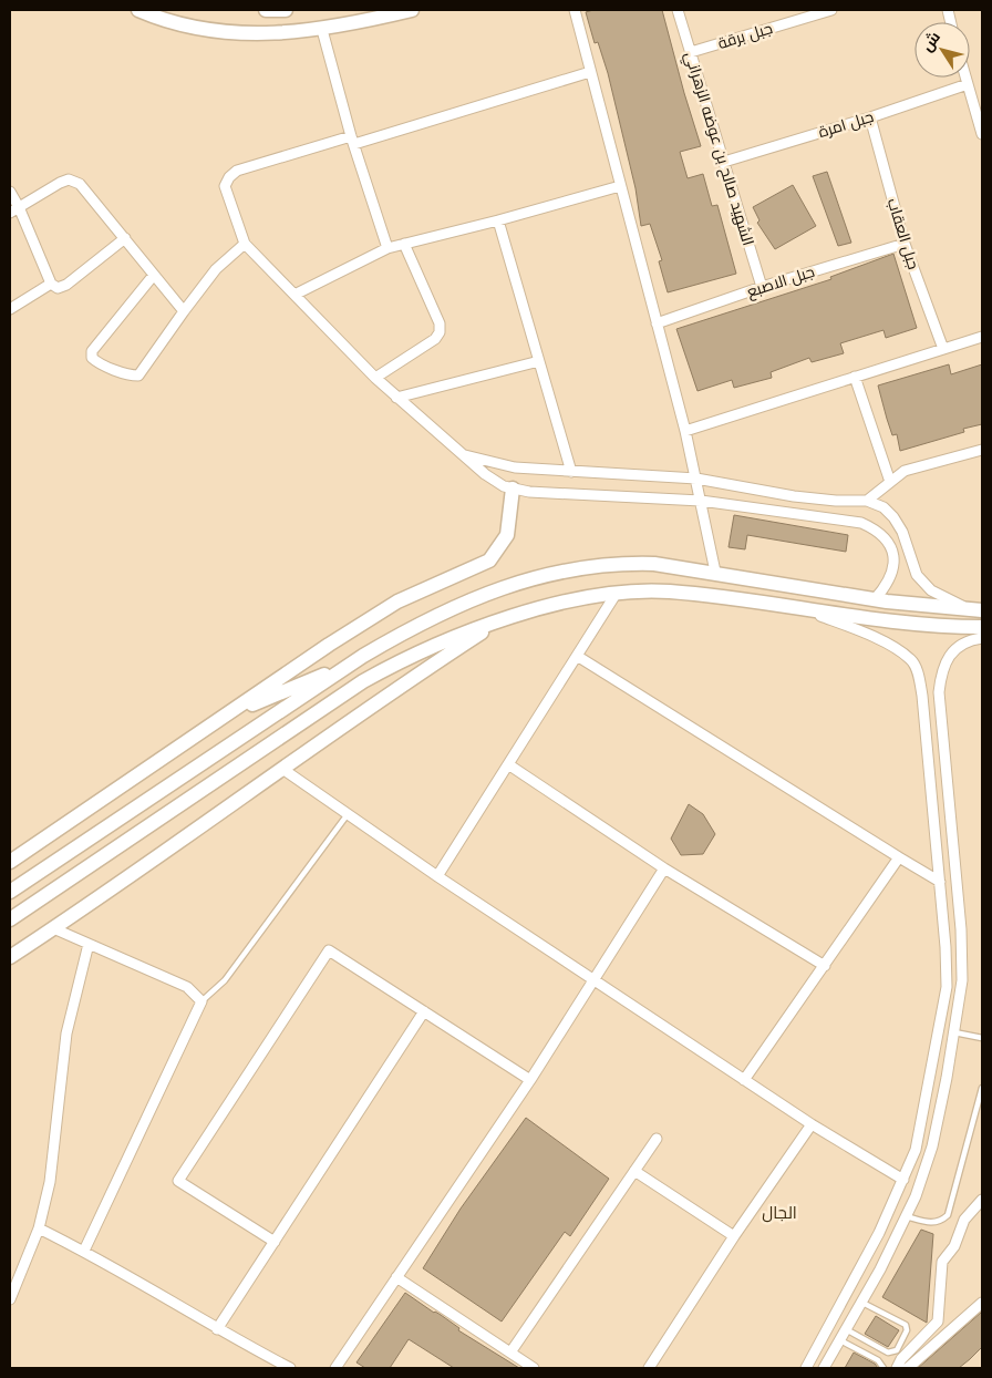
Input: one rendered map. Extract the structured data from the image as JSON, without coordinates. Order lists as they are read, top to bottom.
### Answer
{
  "streets": {
    "street": [
      "جبل برقة",
      "جبل امرة",
      "الشهيد صالح بن عوضه الزهراني",
      "جبل العقاب",
      "جبل الاصبع"
    ]
  },
  "crossings": [
    ["جبل برقة", "الشهيد صالح بن عوضه الزهراني"],
    ["جبل امرة", "الشهيد صالح بن عوضه الزهراني"],
    ["جبل امرة", "جبل العقاب"],
    ["الشهيد صالح بن عوضه الزهراني", "جبل الاصبع"],
    ["جبل العقاب", "جبل الاصبع"]
  ],
  "districts": ["الجال"],
  "north": "top left"
}
